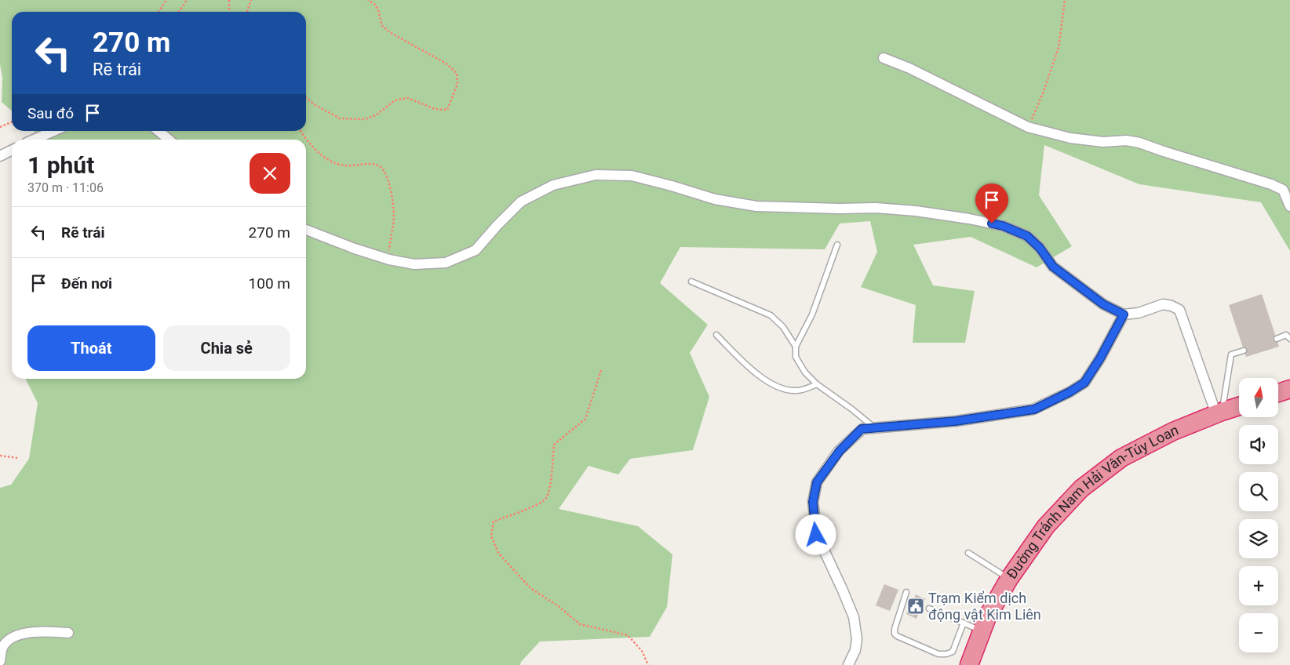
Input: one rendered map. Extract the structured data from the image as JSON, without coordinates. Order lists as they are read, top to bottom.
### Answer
{
  "streets": {
    "highway": ["Đường Tránh Nam Hải Vân-Túy Loan"]
  },
  "places": {
    "public building": ["Trạm Kiểm dịch động vật Kim Liên"]
  },
  "north": "top",
  "page": {
    "turn": ["270 m", "Rẽ trái"],
    "then": "Sau đó",
    "heading": ["1 phút", "370 m · 11:06"],
    "list": [
      {
        "name": "Rẽ trái",
        "value": "270 m"
      },
      {
        "name": "Đến nơi",
        "value": "100 m"
      }
    ],
    "buttons": ["Thoát", "Chia sẻ"],
    "map_buttons": ["+", "−"]
  }
}
